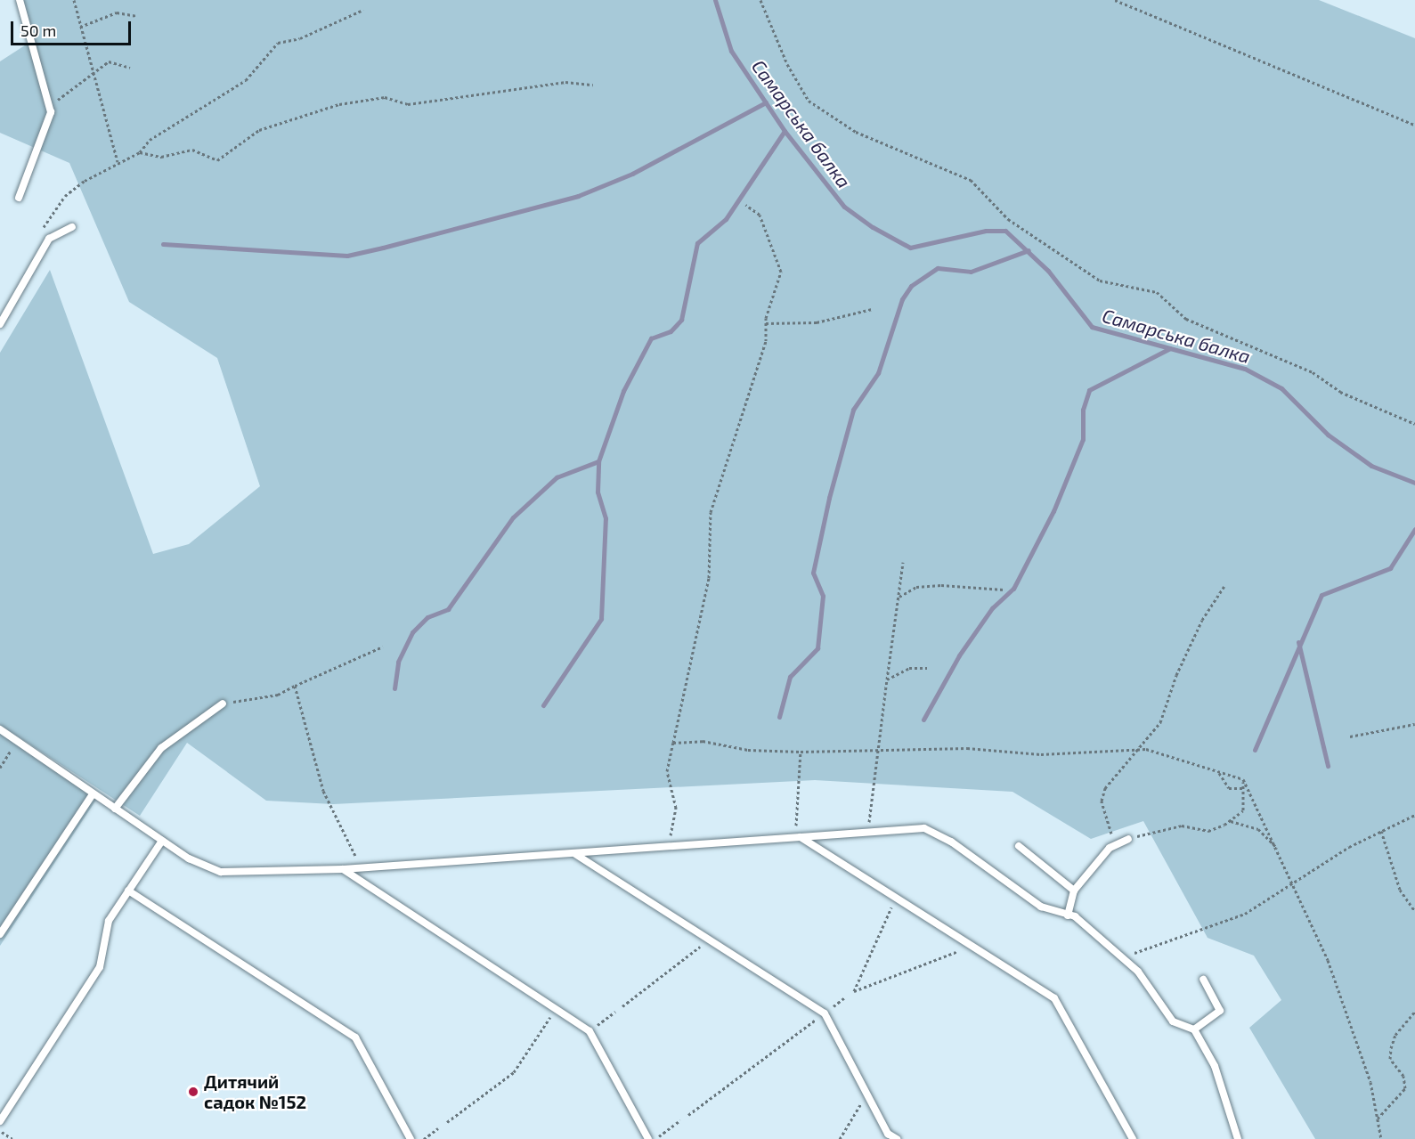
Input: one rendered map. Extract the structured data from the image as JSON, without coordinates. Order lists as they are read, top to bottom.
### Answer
{
  "water": ["Самарська балка"],
  "places": ["Дитячий садок №152"],
  "scale_bar": "50 m"
}
